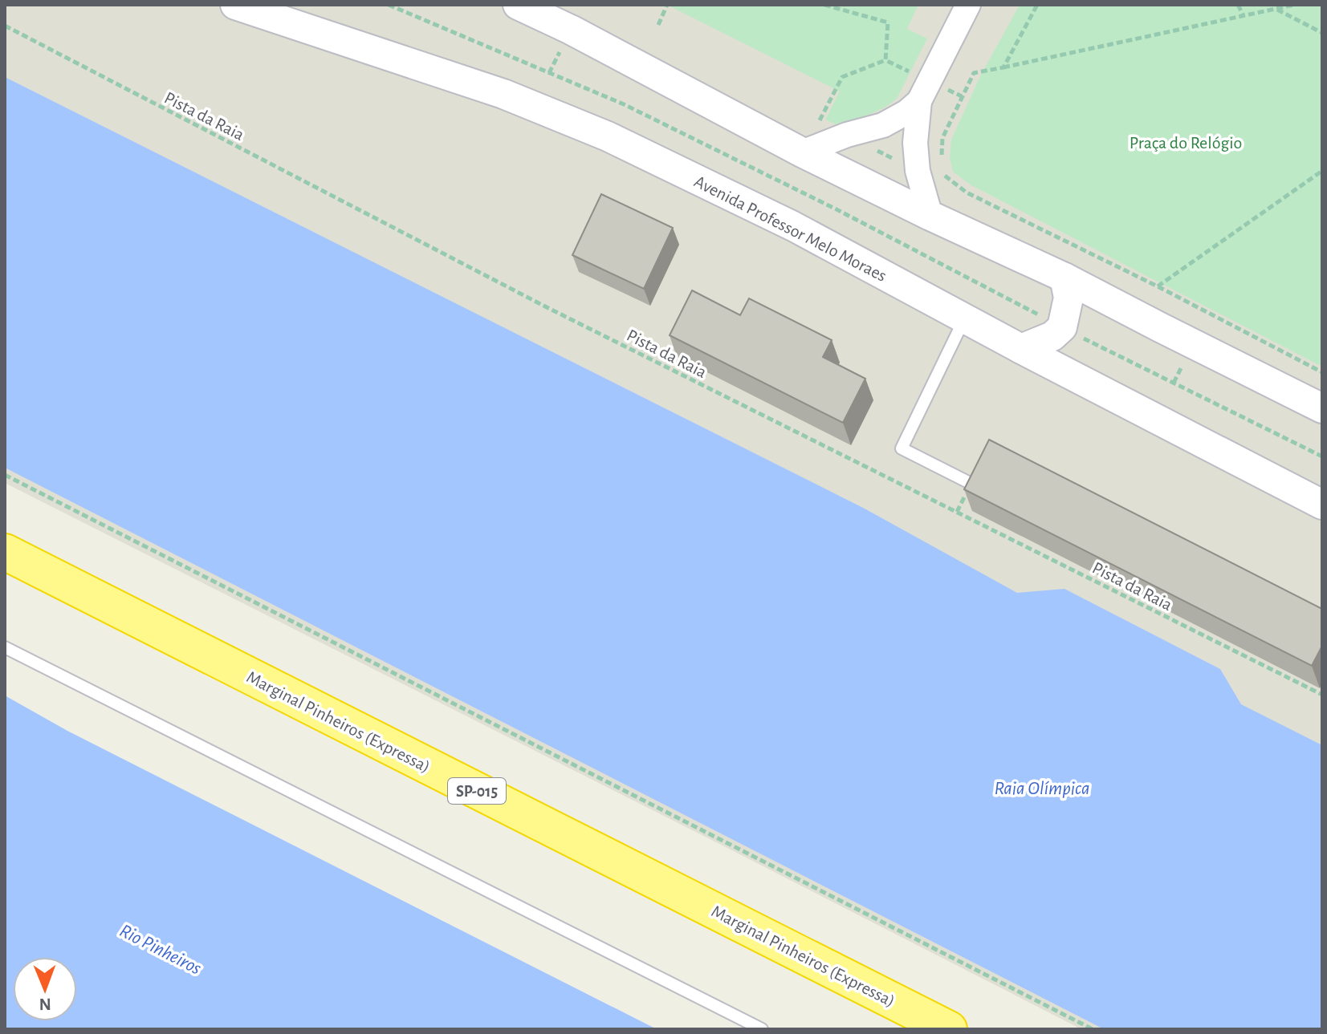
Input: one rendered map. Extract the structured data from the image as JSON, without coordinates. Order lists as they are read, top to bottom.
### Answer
{
  "streets": {
    "highway": ["Marginal Pinheiros (Expressa)", "SP-015"],
    "street": ["Avenida Professor Melo Moraes"],
    "path": ["Pista da Raia"]
  },
  "water": ["Raia Olímpica", "Rio Pinheiros"],
  "parks": ["Praça do Relógio"],
  "north": "bottom"
}
